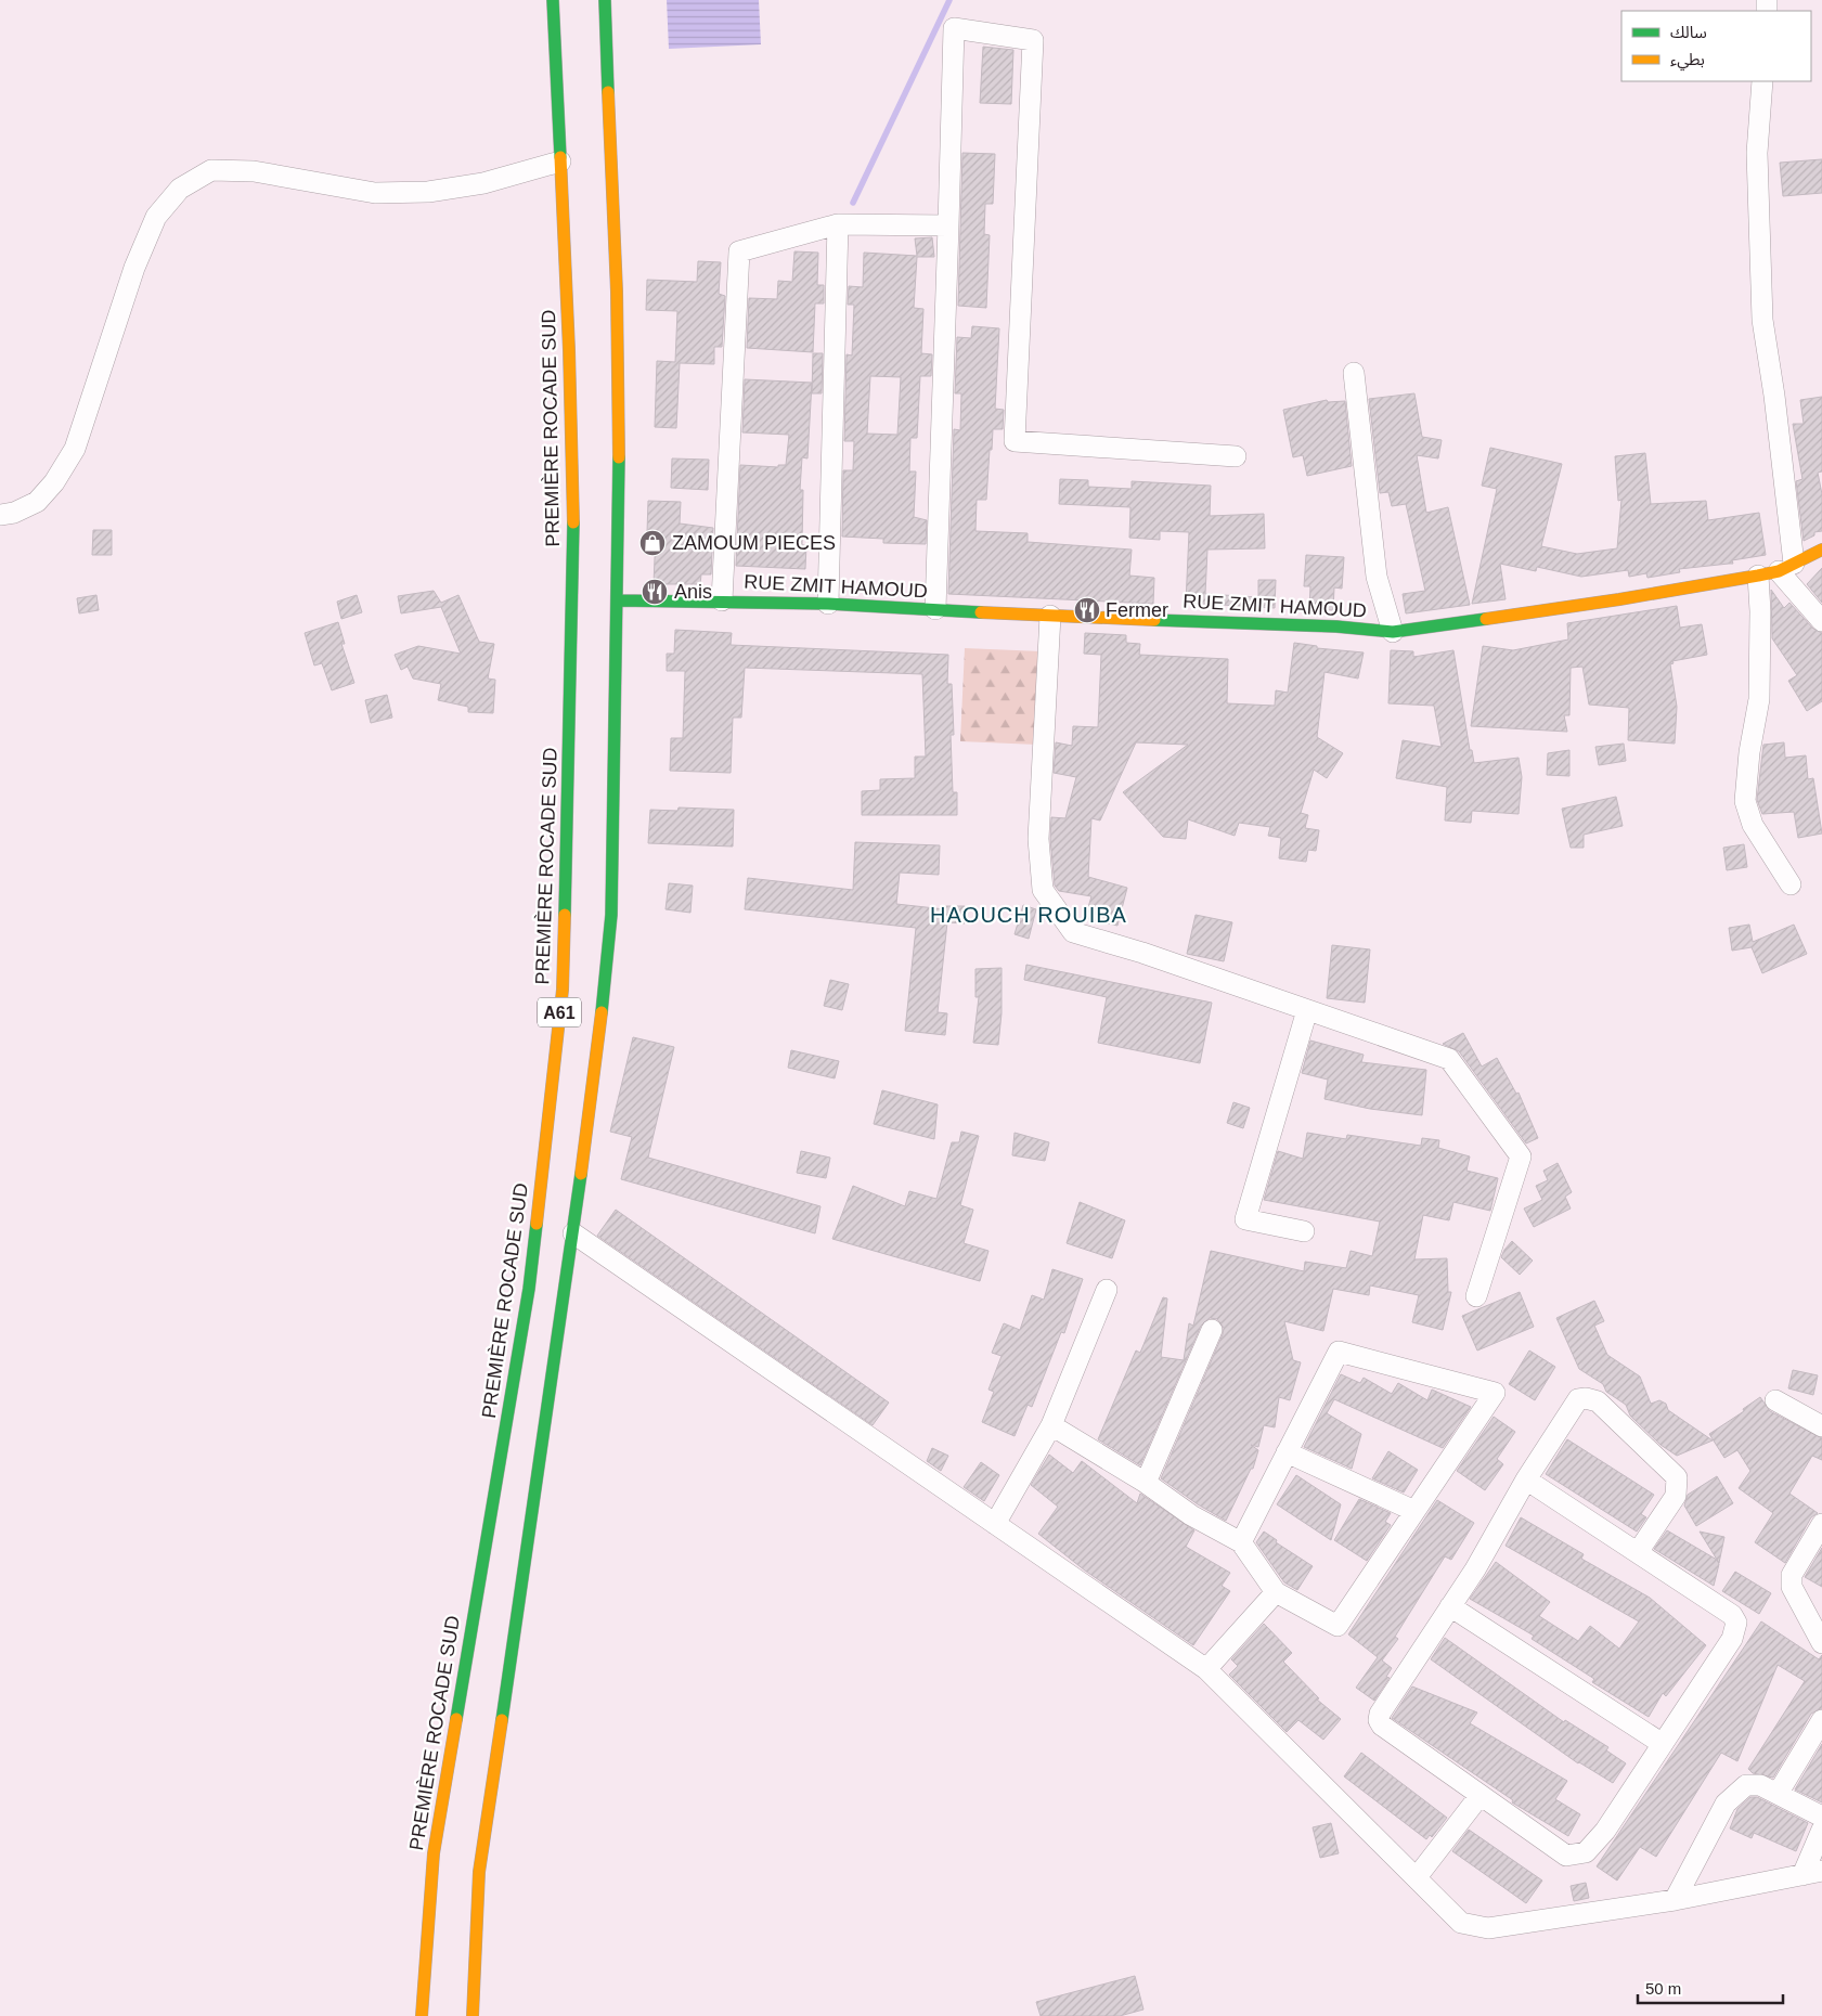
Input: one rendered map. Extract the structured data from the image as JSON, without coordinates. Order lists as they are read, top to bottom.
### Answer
{
  "streets": {
    "main road": ["PREMIÈRE ROCADE SUD", "RUE ZMIT HAMOUD", "A61"]
  },
  "crossings": [
    ["RUE ZMIT HAMOUD", "A61"]
  ],
  "districts": ["HAOUCH ROUIBA"],
  "places": {
    "shop": ["ZAMOUM PIECES"],
    "restaurant": ["Anis", "Fermer"]
  },
  "legend": ["سالك", "بطيء"],
  "scale_bar": "50 m"
}
